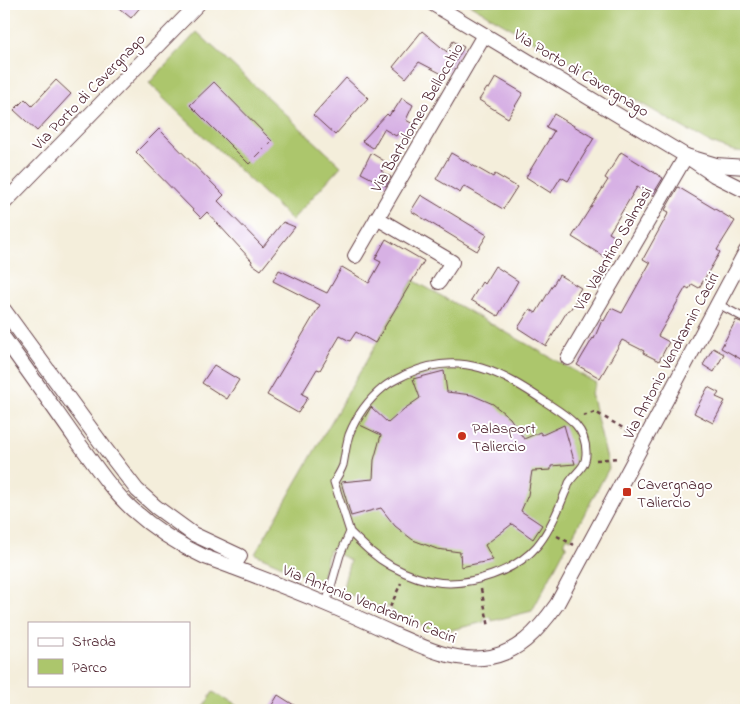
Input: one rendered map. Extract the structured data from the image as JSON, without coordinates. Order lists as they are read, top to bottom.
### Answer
{
  "streets": {
    "street": [
      "Via Porto di Cavergnago",
      "Via Bartolomeo Bellocchio",
      "Via Valentino Salmasi",
      "Via Antonio Vendramin Caciri"
    ]
  },
  "crossings": [
    ["Via Porto di Cavergnago", "Via Bartolomeo Bellocchio"],
    ["Via Porto di Cavergnago", "Via Valentino Salmasi"]
  ],
  "places": {
    "other": ["Palasport Taliercio"],
    "transit": ["Cavergnago Taliercio"]
  },
  "legend": ["Strada", "Parco"]
}
